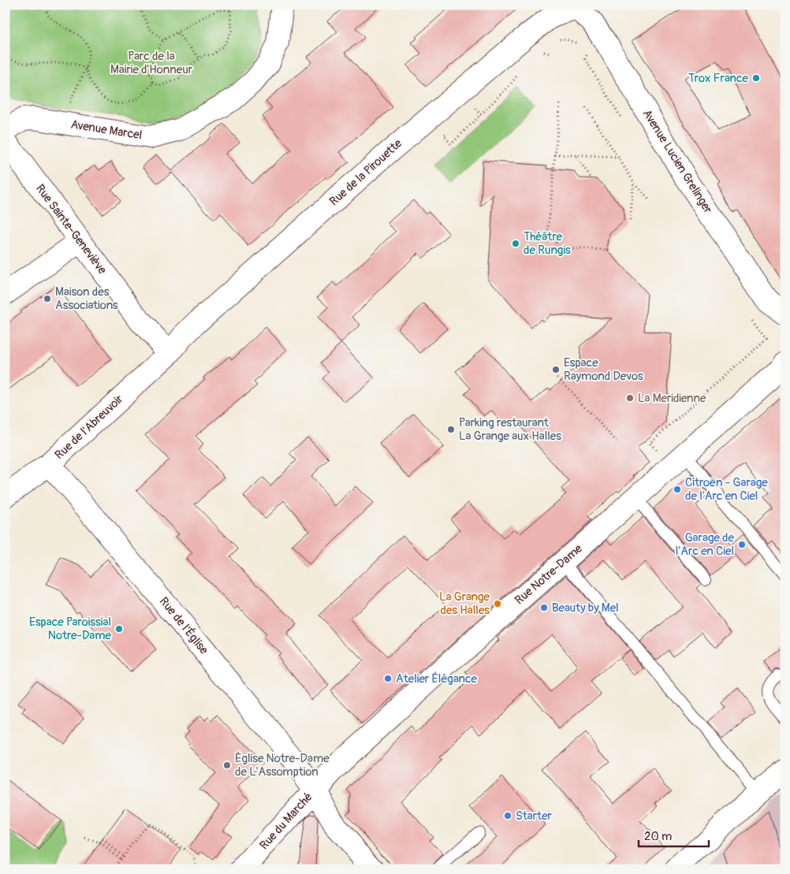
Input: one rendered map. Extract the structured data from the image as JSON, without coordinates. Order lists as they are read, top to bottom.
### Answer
{
  "streets": {
    "street": [
      "Avenue Marcel",
      "Avenue Lucien Grelinger",
      "Rue de la Pirouette",
      "Rue Sainte-Geneviève",
      "Rue de l'Abreuvoir",
      "Rue Notre-Dame",
      "Rue de l'Église",
      "Rue du Marché"
    ]
  },
  "crossings": [
    ["Avenue Lucien Grelinger", "Rue de la Pirouette"],
    ["Rue de la Pirouette", "Rue Sainte-Geneviève"],
    ["Rue de la Pirouette", "Rue de l'Abreuvoir"],
    ["Rue Sainte-Geneviève", "Rue de l'Abreuvoir"],
    ["Rue de l'Abreuvoir", "Rue de l'Église"],
    ["Rue Notre-Dame", "Rue de l'Église"],
    ["Rue Notre-Dame", "Rue du Marché"],
    ["Rue de l'Église", "Rue du Marché"]
  ],
  "parks": ["Parc de la Mairie d’Honneur"],
  "places": [
    "Trox France",
    "Théâtre de Rungis",
    "Maison des Associations",
    "Espace Raymond Devos",
    "La Meridienne",
    "Parking restaurant La Grange aux Halles",
    "Citroën - Garage de l'Arc en Ciel",
    "Garage de l'Arc en Ciel",
    "La Grange des Halles",
    "Beauty by Mel",
    "Espace Paroissial Notre-Dame",
    "Atelier Élégance",
    "Église Notre-Dame de L'Assomption",
    "Starter"
  ],
  "scale_bar": "20 m"
}
